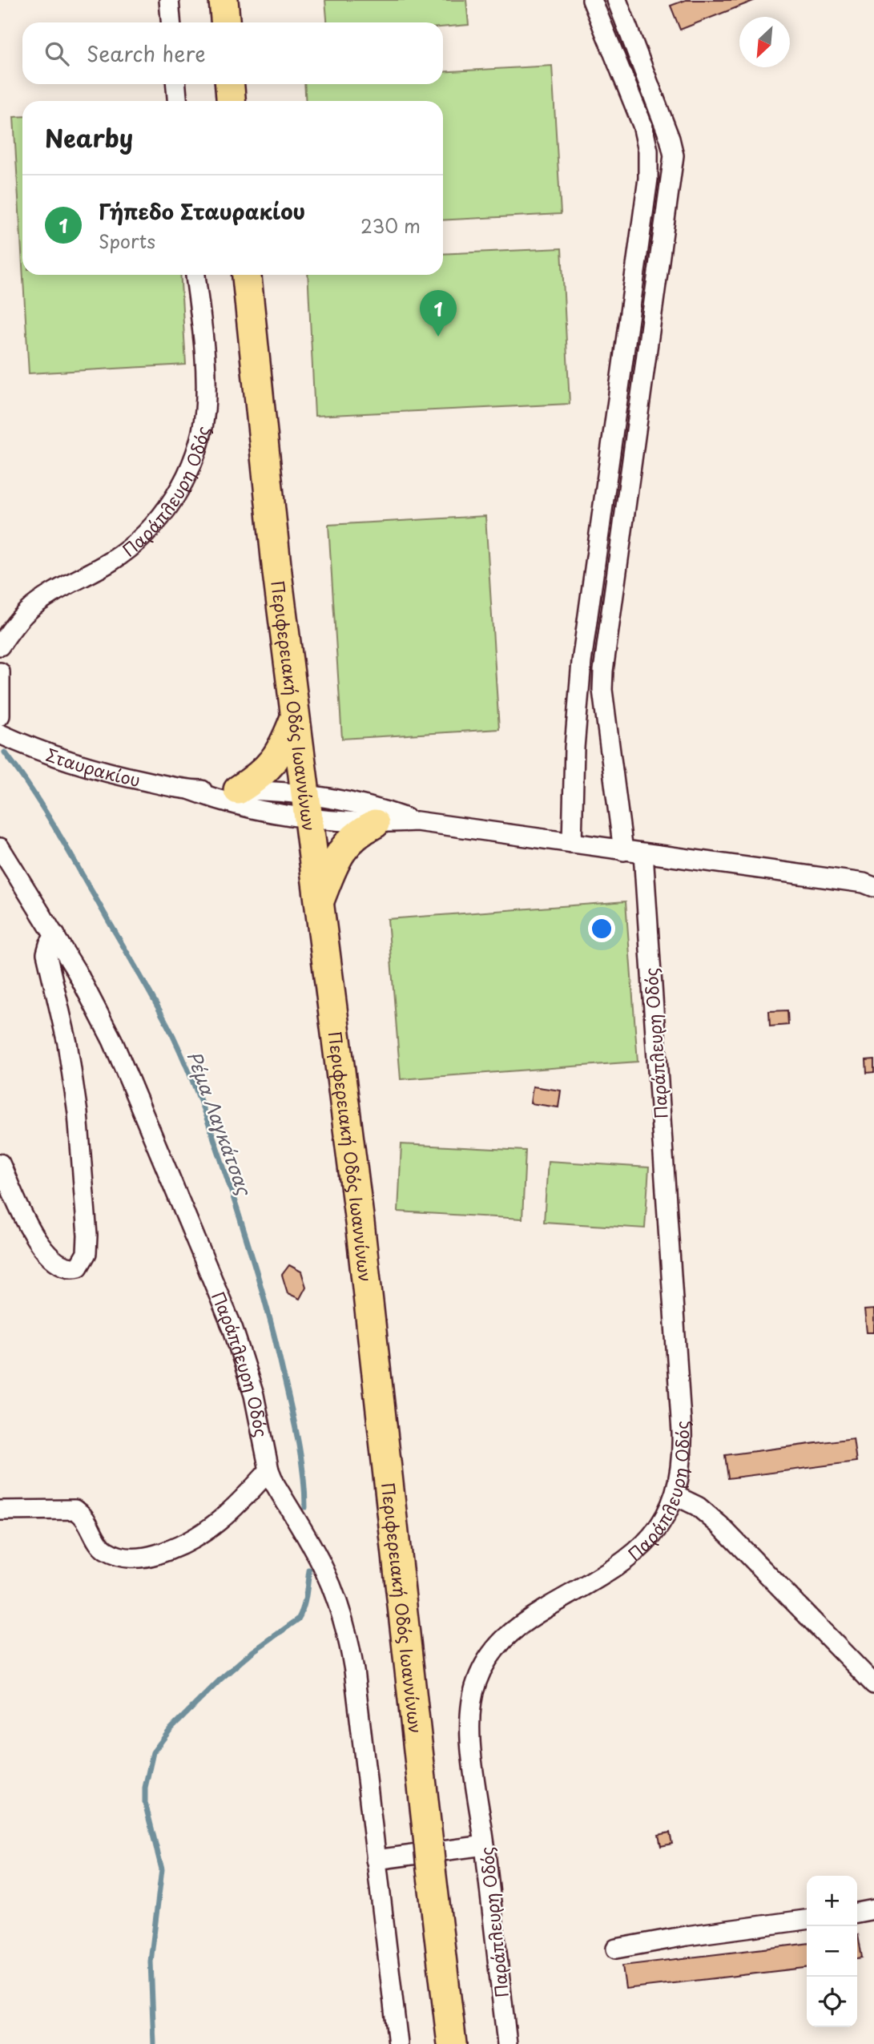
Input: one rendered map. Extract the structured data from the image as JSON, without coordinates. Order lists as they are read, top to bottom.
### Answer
{
  "streets": {
    "highway": ["Περιφερειακή Οδός Ιωαννίνων"],
    "street": ["Παράπλευρη Οδός", "Σταυρακίου"]
  },
  "water": ["Ρέμα Λαγκάτσας"],
  "north": "bottom left",
  "page": {
    "search": "Search here",
    "heading": "Nearby",
    "list": [
      {
        "mark": "1",
        "name": "Γήπεδο Σταυρακίου",
        "note": "Sports",
        "value": "230 m"
      }
    ],
    "pins": "1",
    "map_buttons": ["+", "−"]
  }
}
